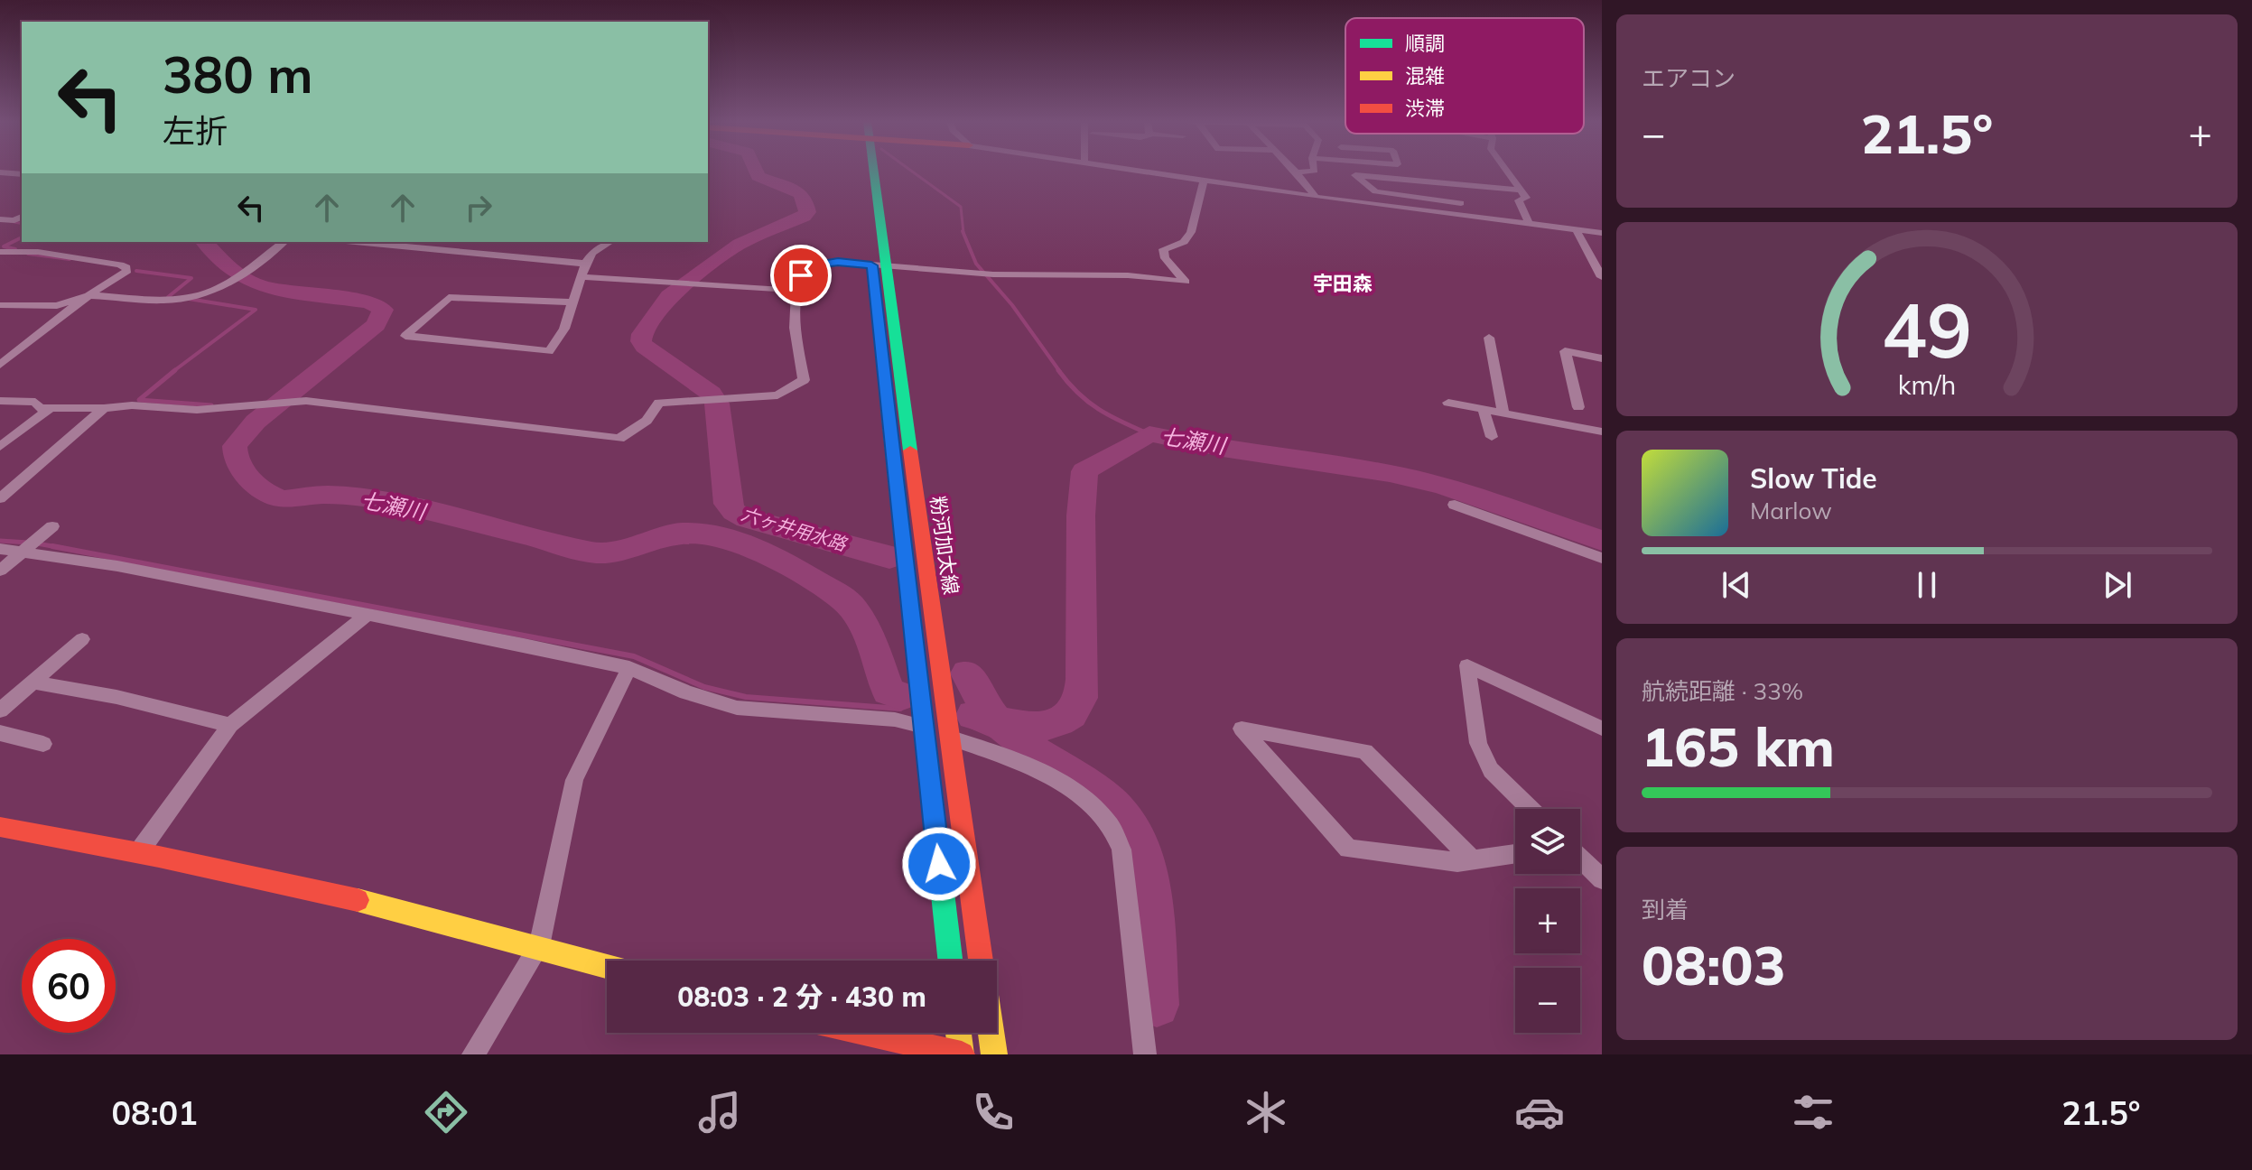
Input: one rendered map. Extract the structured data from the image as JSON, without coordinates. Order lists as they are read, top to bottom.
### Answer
{
  "streets": {
    "main road": ["粉河加太線"]
  },
  "districts": ["宇田森"],
  "water": ["七瀬川", "六ヶ井用水路"],
  "legend": ["順調", "混雑", "渋滞"],
  "page": {
    "tile": [
      "エアコン",
      ["航続距離 · 33%", "165 km"],
      ["到着", "08:03"]
    ],
    "turn": ["380 m", "左折"],
    "heat": ["−", "21.5°", "+"],
    "song": ["Slow Tide", "Marlow"],
    "map_buttons": ["+", "−"],
    "limit": "60",
    "trip": "08:03 · 2 分 · 430 m",
    "tabs": ["08:01", "21.5°"],
    "gauge": ["49", "km/h"]
  }
}
